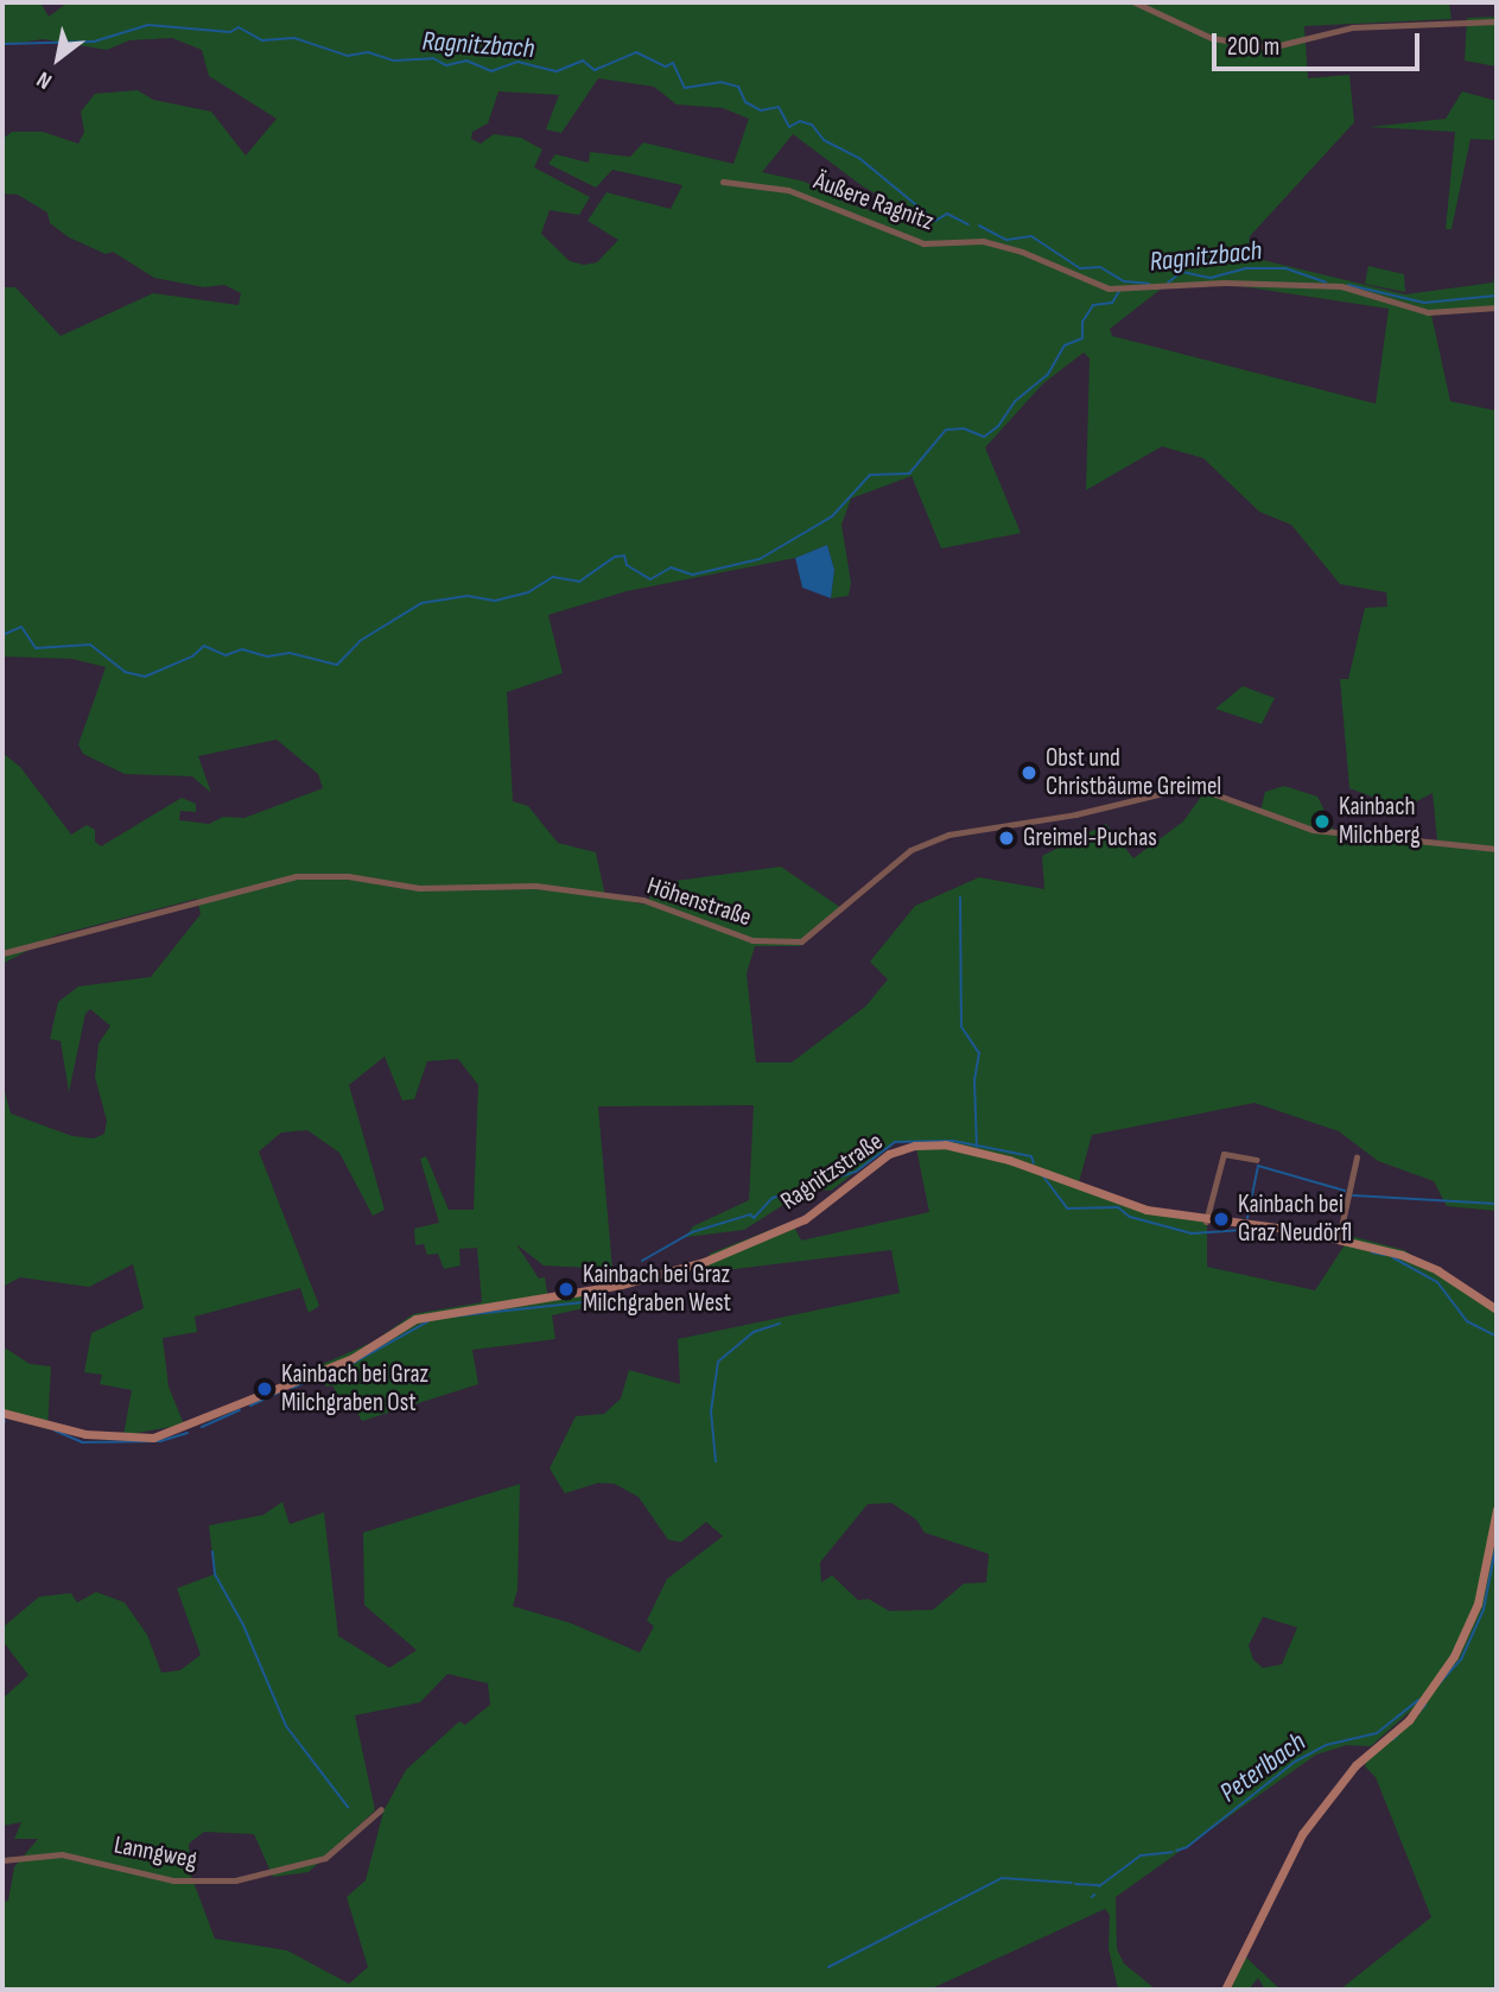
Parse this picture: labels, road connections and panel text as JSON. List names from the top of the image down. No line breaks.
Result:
{"streets":{"main road":["Ragnitzstraße"],"street":["Äußere Ragnitz","Höhenstraße","Lanngweg"]},"water":["Ragnitzbach","Peterlbach"],"places":["Obst und Christbäume Greimel","Kainbach Milchberg","Greimel-Puchas","Kainbach bei Graz Neudörfl","Kainbach bei Graz Milchgraben West","Kainbach bei Graz Milchgraben Ost"],"scale_bar":"200 m","north":"bottom left"}
